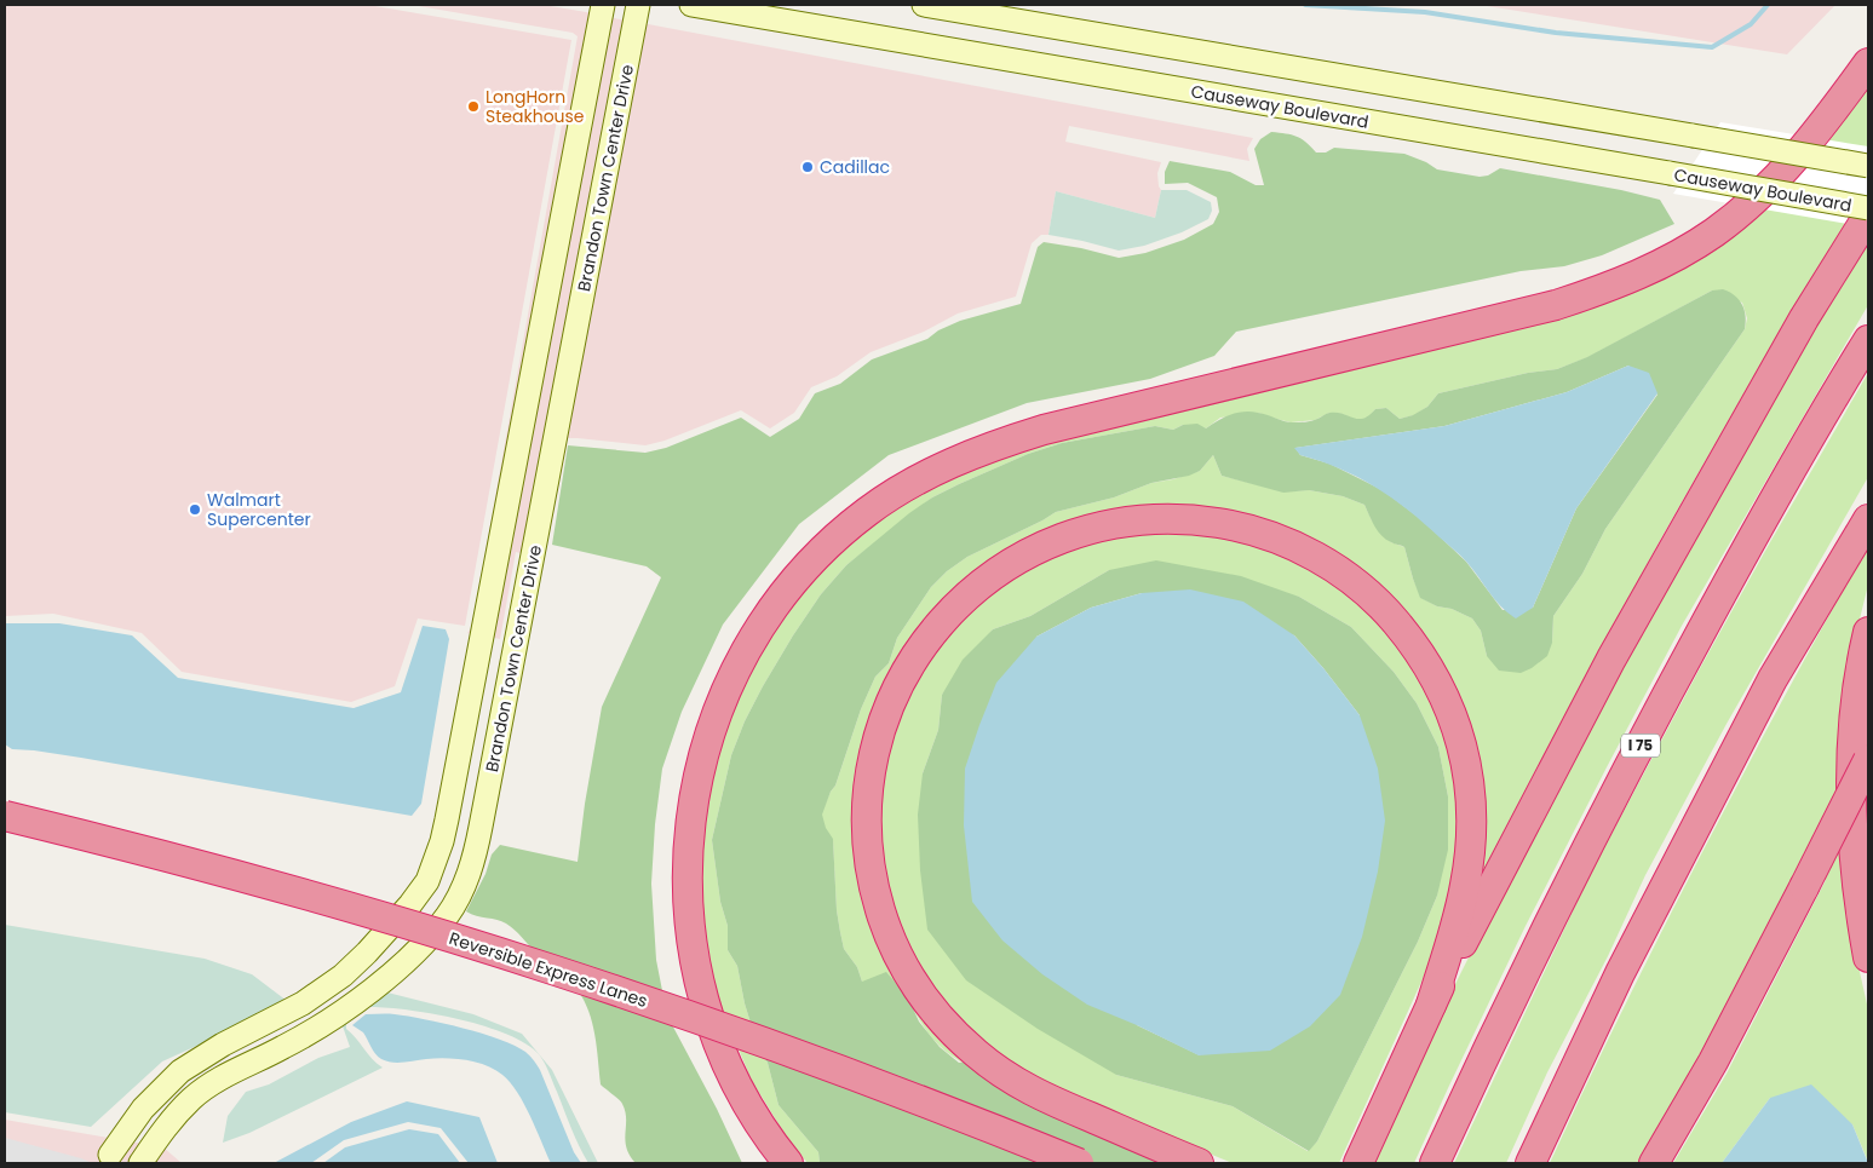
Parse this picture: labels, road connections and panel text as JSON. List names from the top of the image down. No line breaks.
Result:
{"streets":{"highway":["I 75","Reversible Express Lanes"],"street":["Causeway Boulevard","Brandon Town Center Drive"]},"places":["LongHorn Steakhouse","Cadillac","Walmart Supercenter"]}
